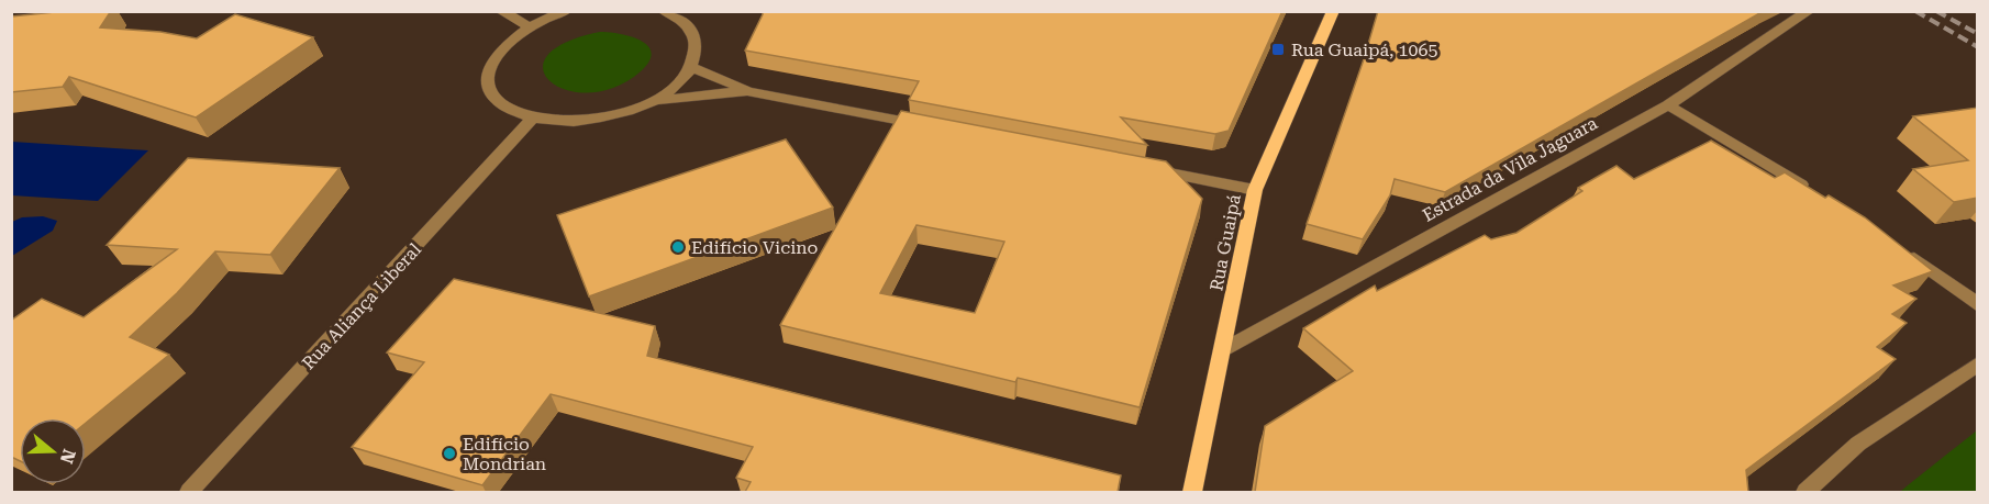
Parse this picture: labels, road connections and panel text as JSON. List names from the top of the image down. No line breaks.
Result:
{"streets":{"main road":["Rua Guaipá"],"street":["Estrada da Vila Jaguara","Rua Aliança Liberal"]},"crossings":[["Estrada da Vila Jaguara","Rua Guaipá"]],"places":{"transit":["Rua Guaipá, 1065"],"other":["Edifício Vicino","Edifício Mondrian"]},"north":"right"}
